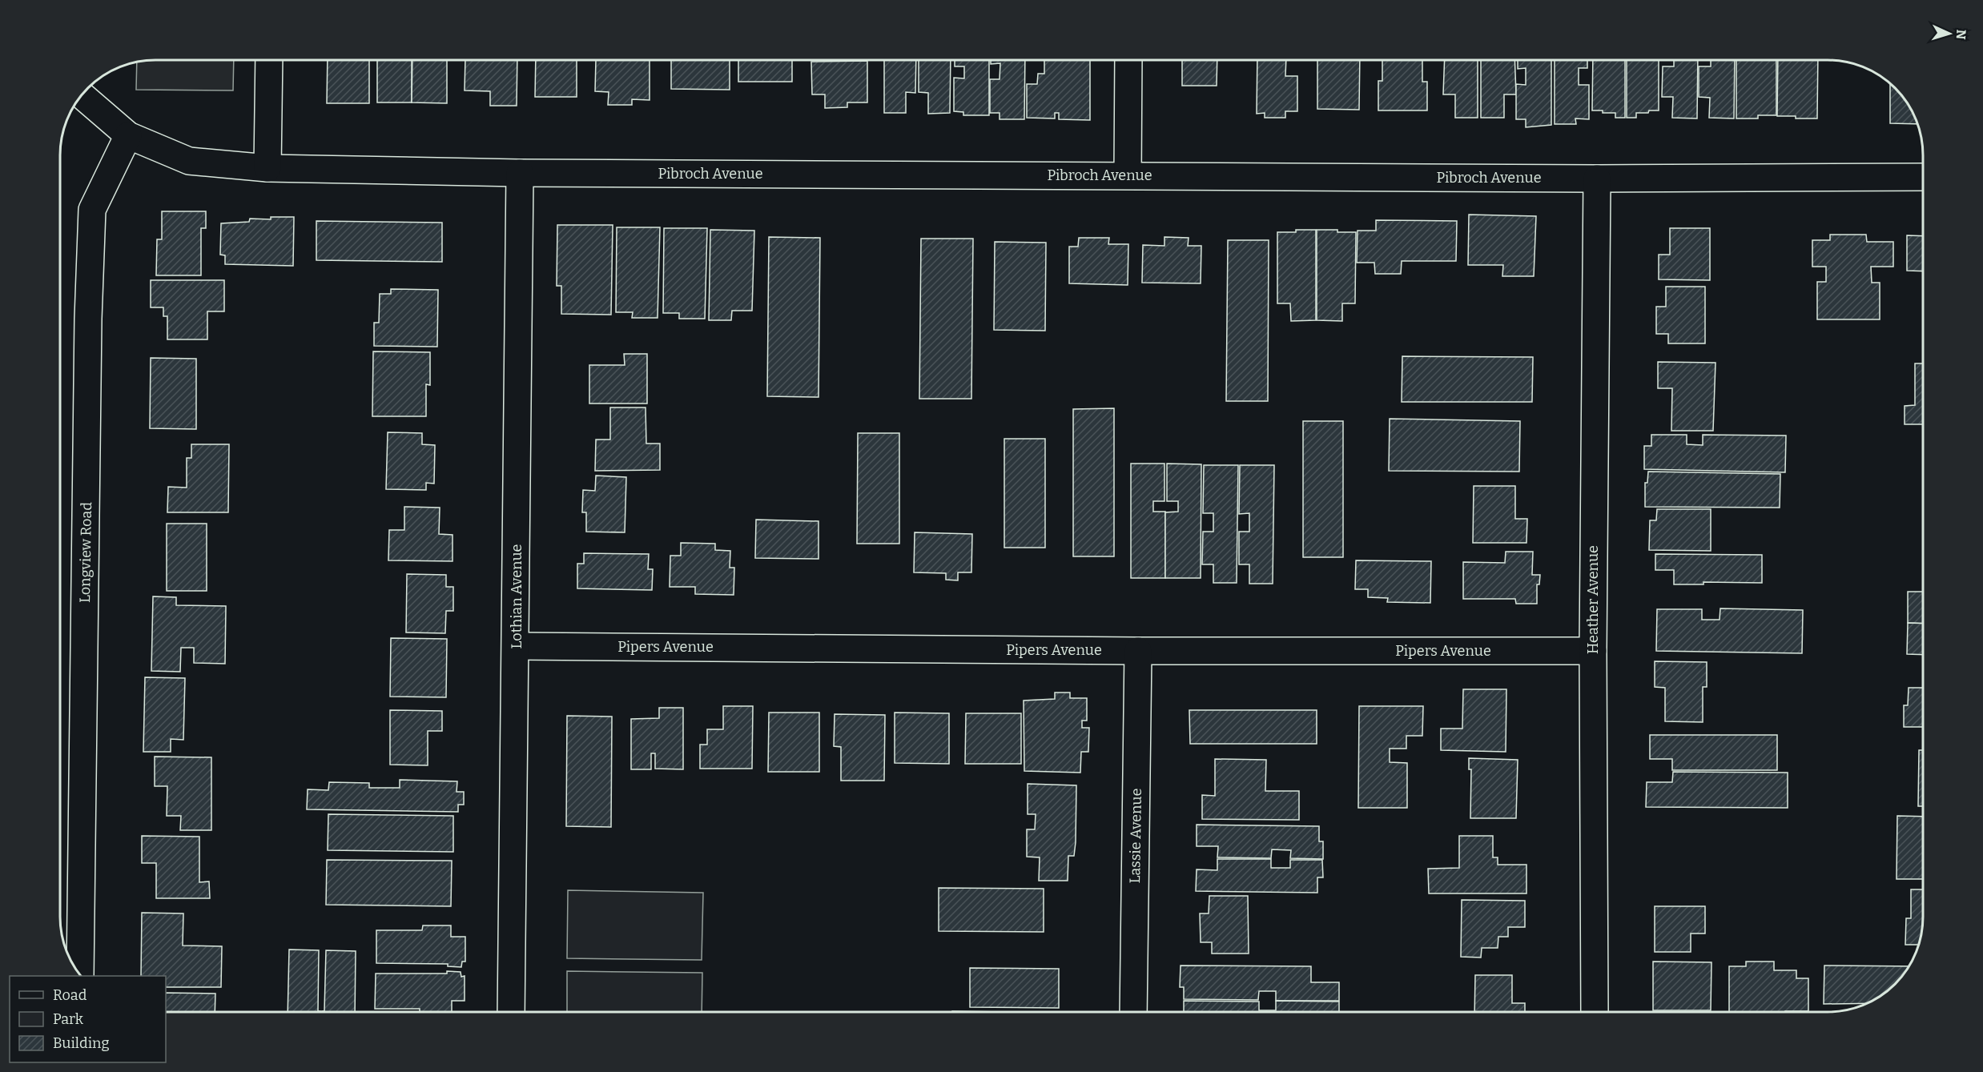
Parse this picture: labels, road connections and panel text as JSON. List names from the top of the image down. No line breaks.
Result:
{"streets":{"street":["Pibroch Avenue","Longview Road","Lothian Avenue","Heather Avenue","Pipers Avenue","Lassie Avenue"]},"crossings":[["Pibroch Avenue","Longview Road"],["Pibroch Avenue","Lothian Avenue"],["Pibroch Avenue","Heather Avenue"],["Lothian Avenue","Pipers Avenue"],["Heather Avenue","Pipers Avenue"],["Pipers Avenue","Lassie Avenue"]],"legend":["Road","Park","Building"],"north":"right"}
